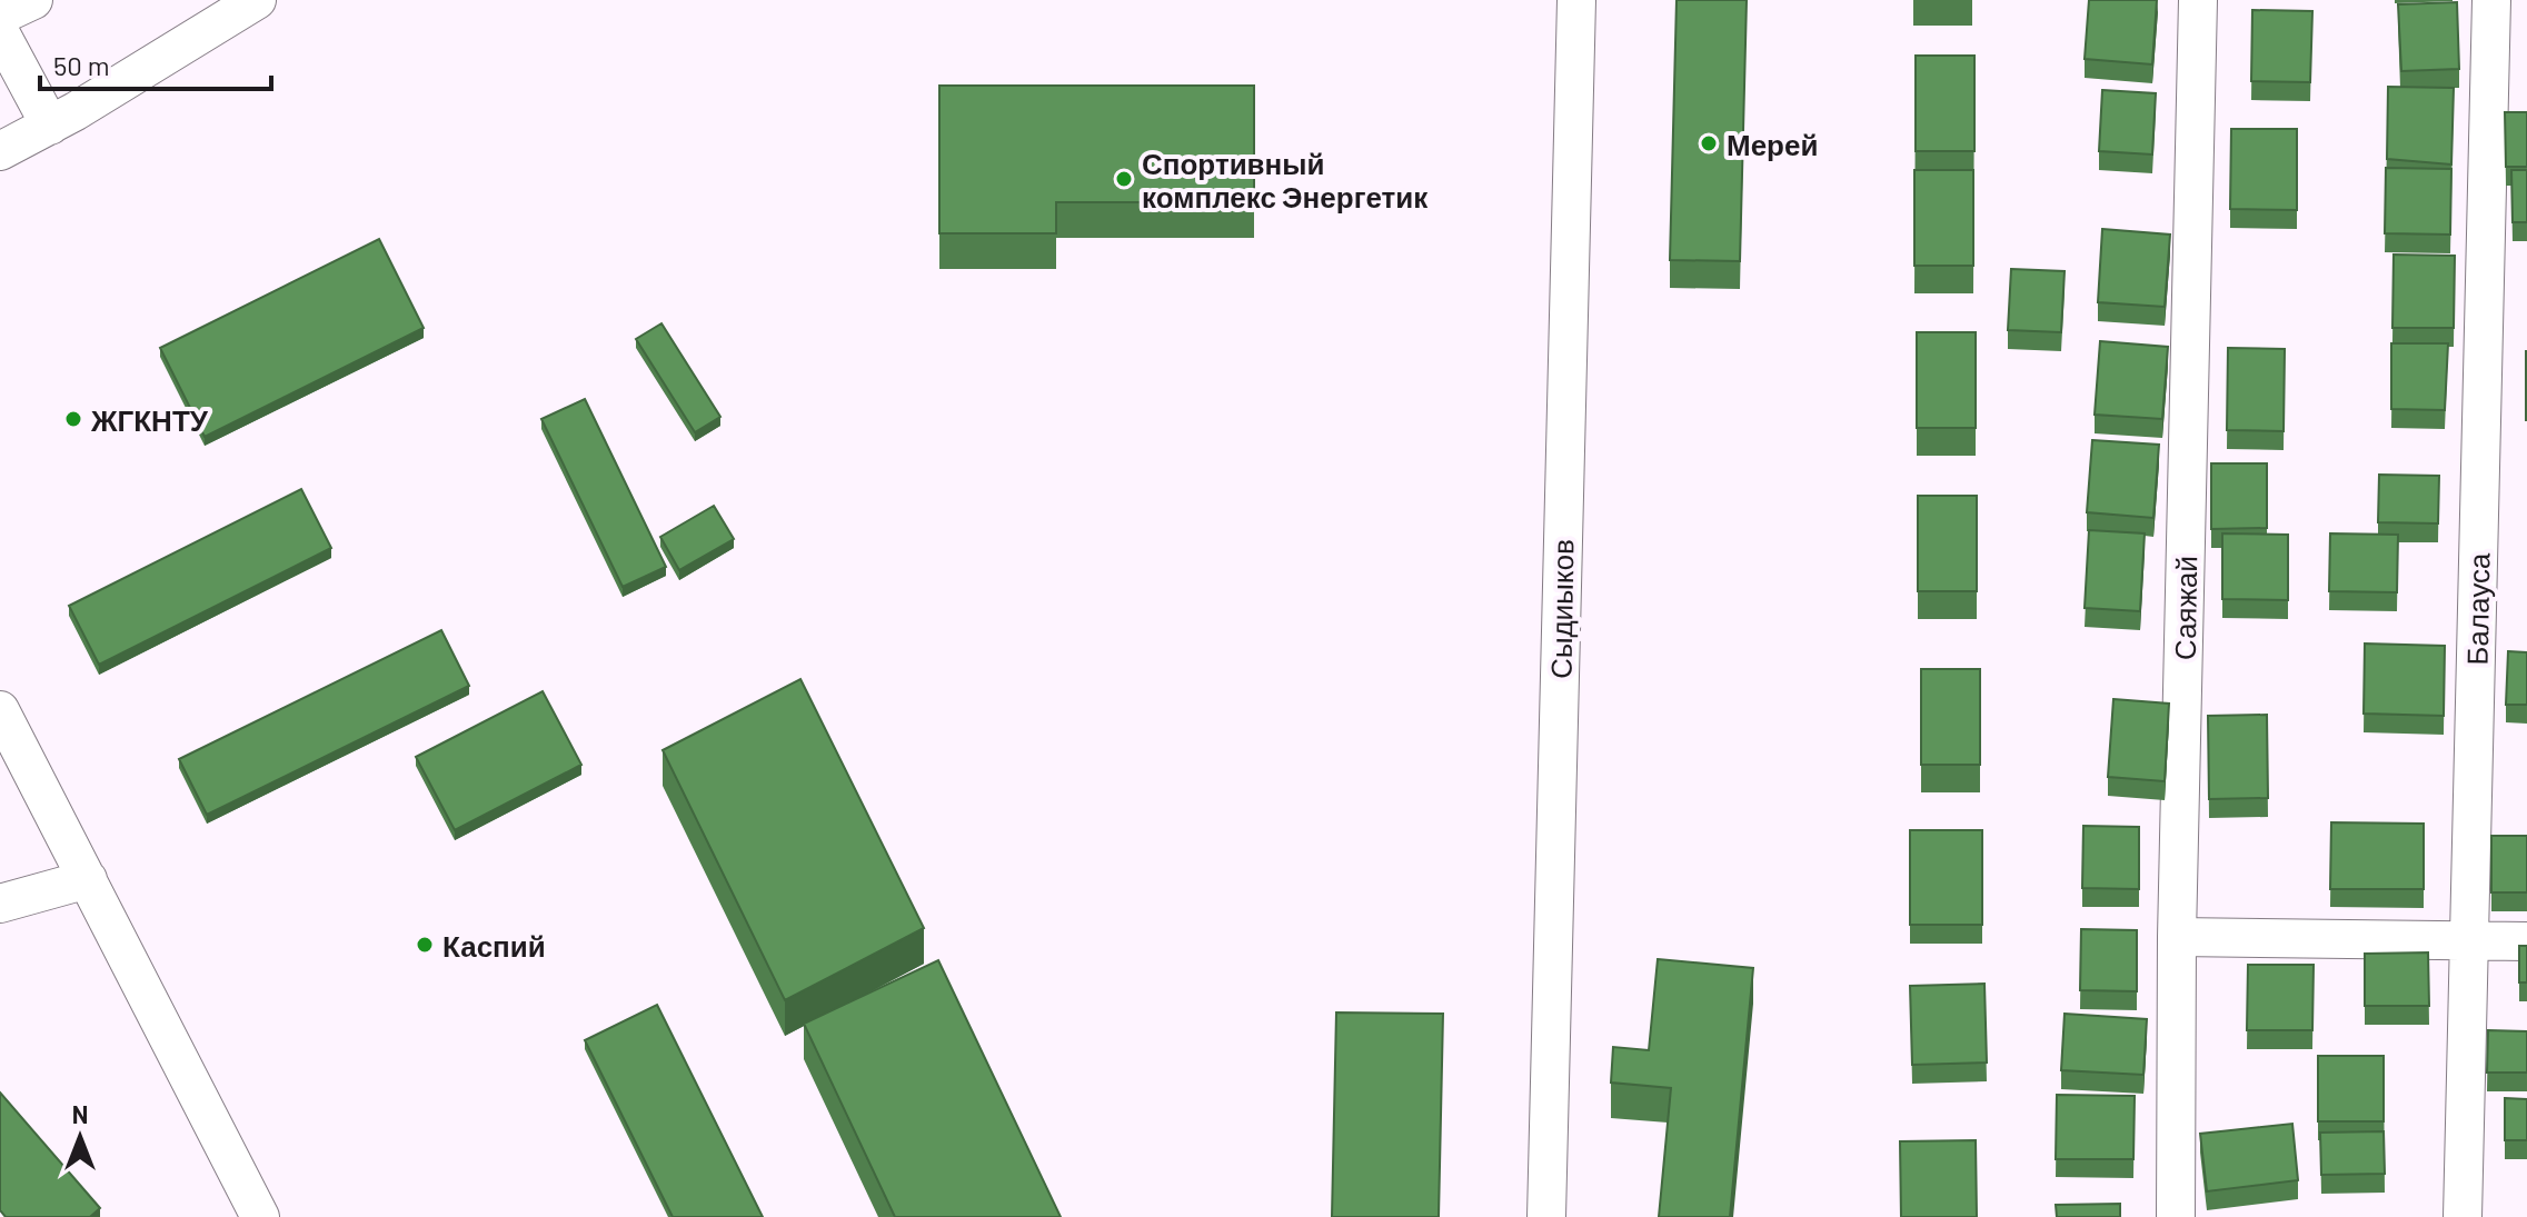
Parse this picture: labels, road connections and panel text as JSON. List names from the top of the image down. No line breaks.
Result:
{"streets":{"street":["Саяжай","Сыдиыков","Балауса"]},"places":["Мерей","Спортивный комплекс Энергетик","ЖГКНТУ","Каспий"],"scale_bar":"50 m","north":"top"}
